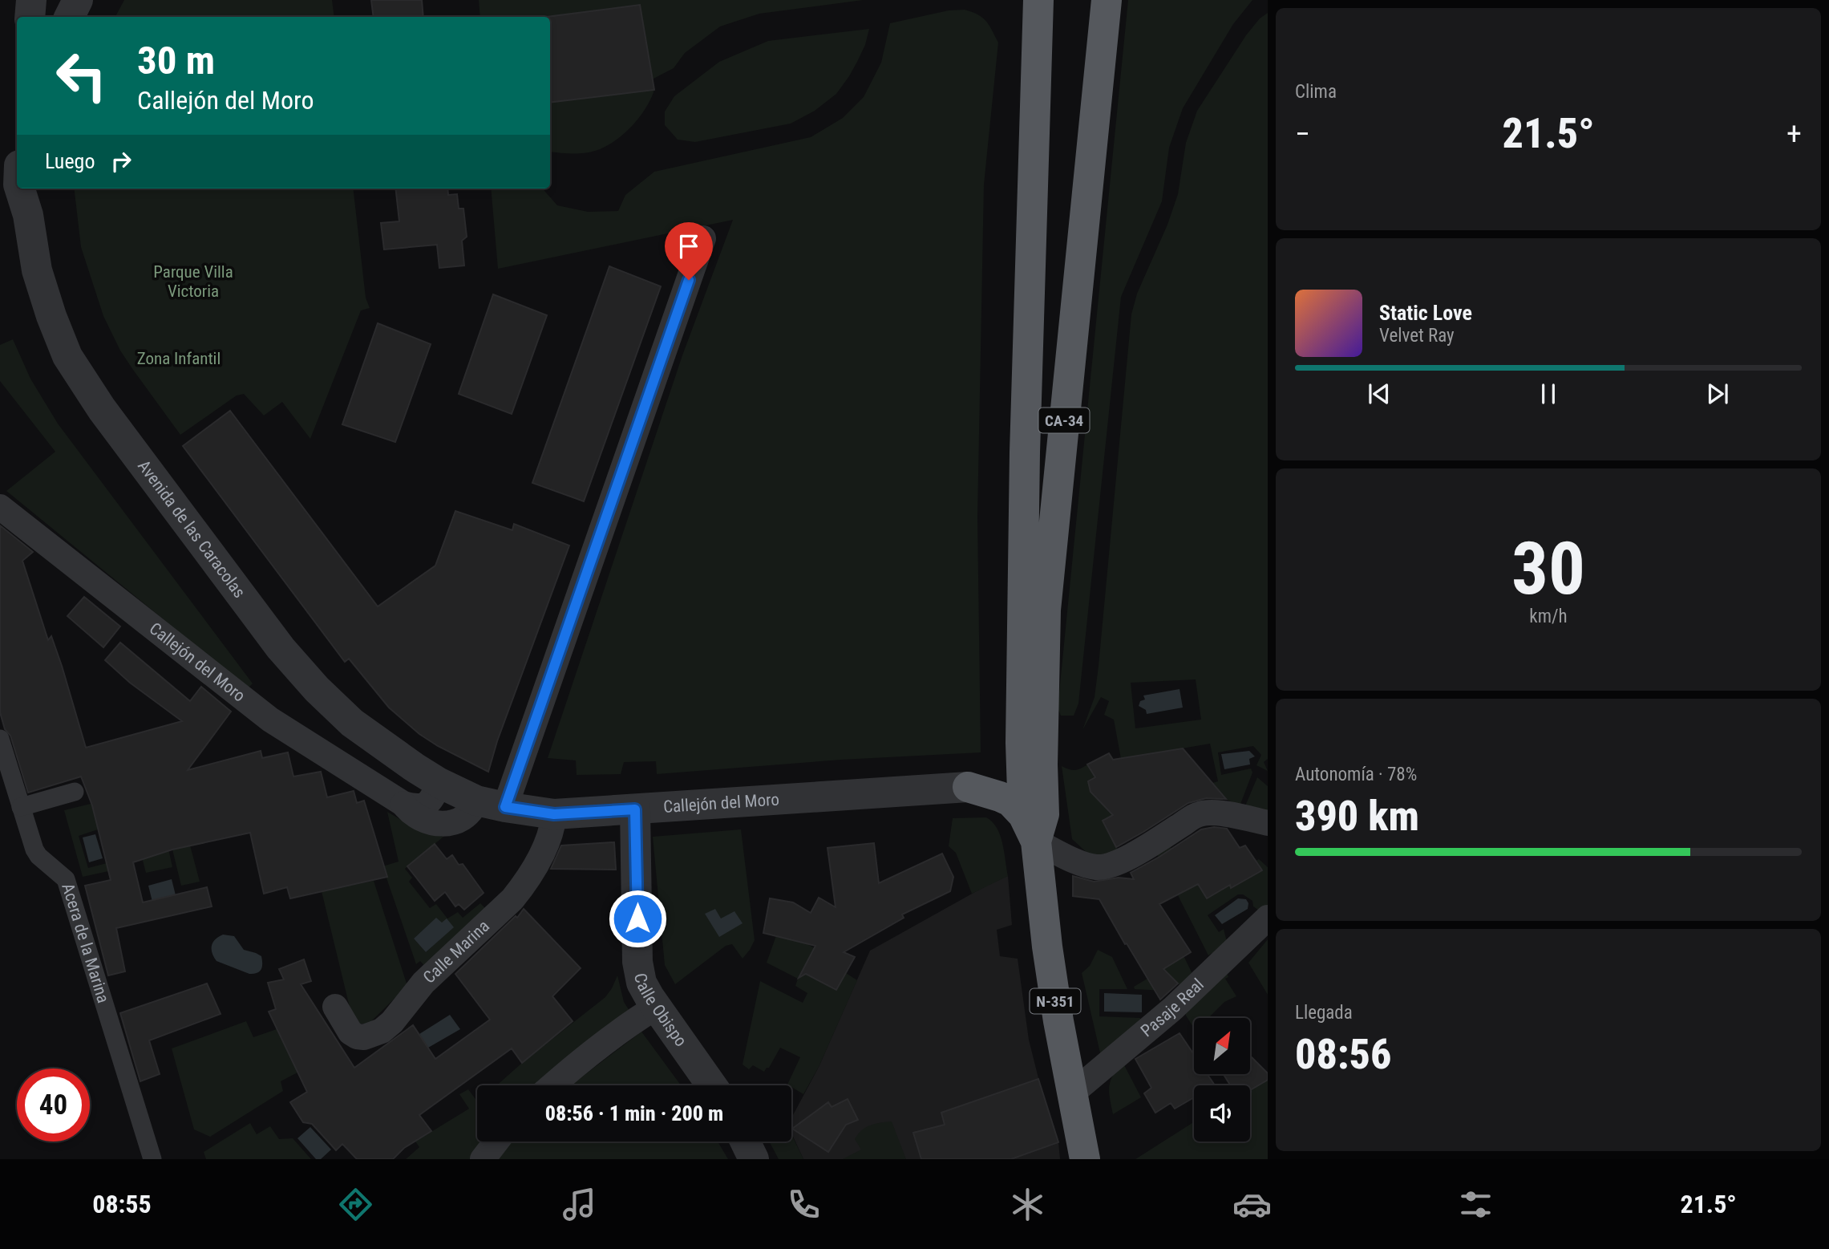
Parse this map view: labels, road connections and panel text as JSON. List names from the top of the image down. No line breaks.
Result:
{"streets":{"highway":["CA-34","N-351"],"street":["Avenida de las Caracolas","Callejón del Moro","Acera de la Marina","Calle Marina","Calle Obispo","Pasaje Real"]},"crossings":[["CA-34","N-351"],["Avenida de las Caracolas","Callejón del Moro"],["Callejón del Moro","Calle Marina"],["Callejón del Moro","Calle Obispo"],["N-351","Pasaje Real"]],"parks":["Parque Villa Victoria","Zona Infantil"],"north":"top right","page":{"tile":["Clima",["30","km/h"],["Autonomía · 78%","390 km"],["Llegada","08:56"]],"turn":["30 m","Callejón del Moro"],"heat":["−","21.5°","+"],"then":"Luego","song":["Static Love","Velvet Ray"],"limit":"40","trip":"08:56 · 1 min · 200 m","tabs":["08:55","21.5°"]}}
